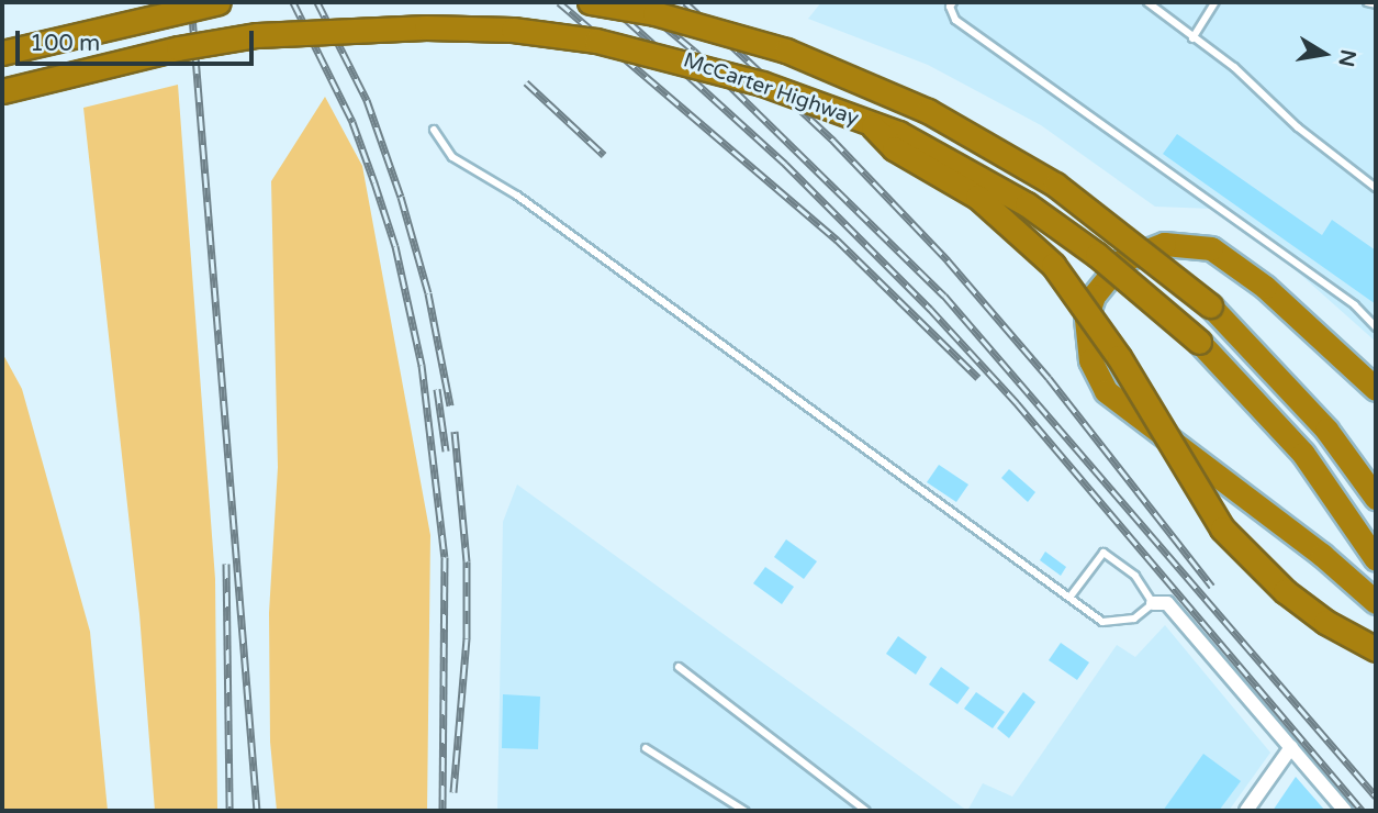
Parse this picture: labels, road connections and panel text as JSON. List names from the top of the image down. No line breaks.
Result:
{"streets":{"highway":["McCarter Highway"]},"scale_bar":"100 m","north":"right"}
